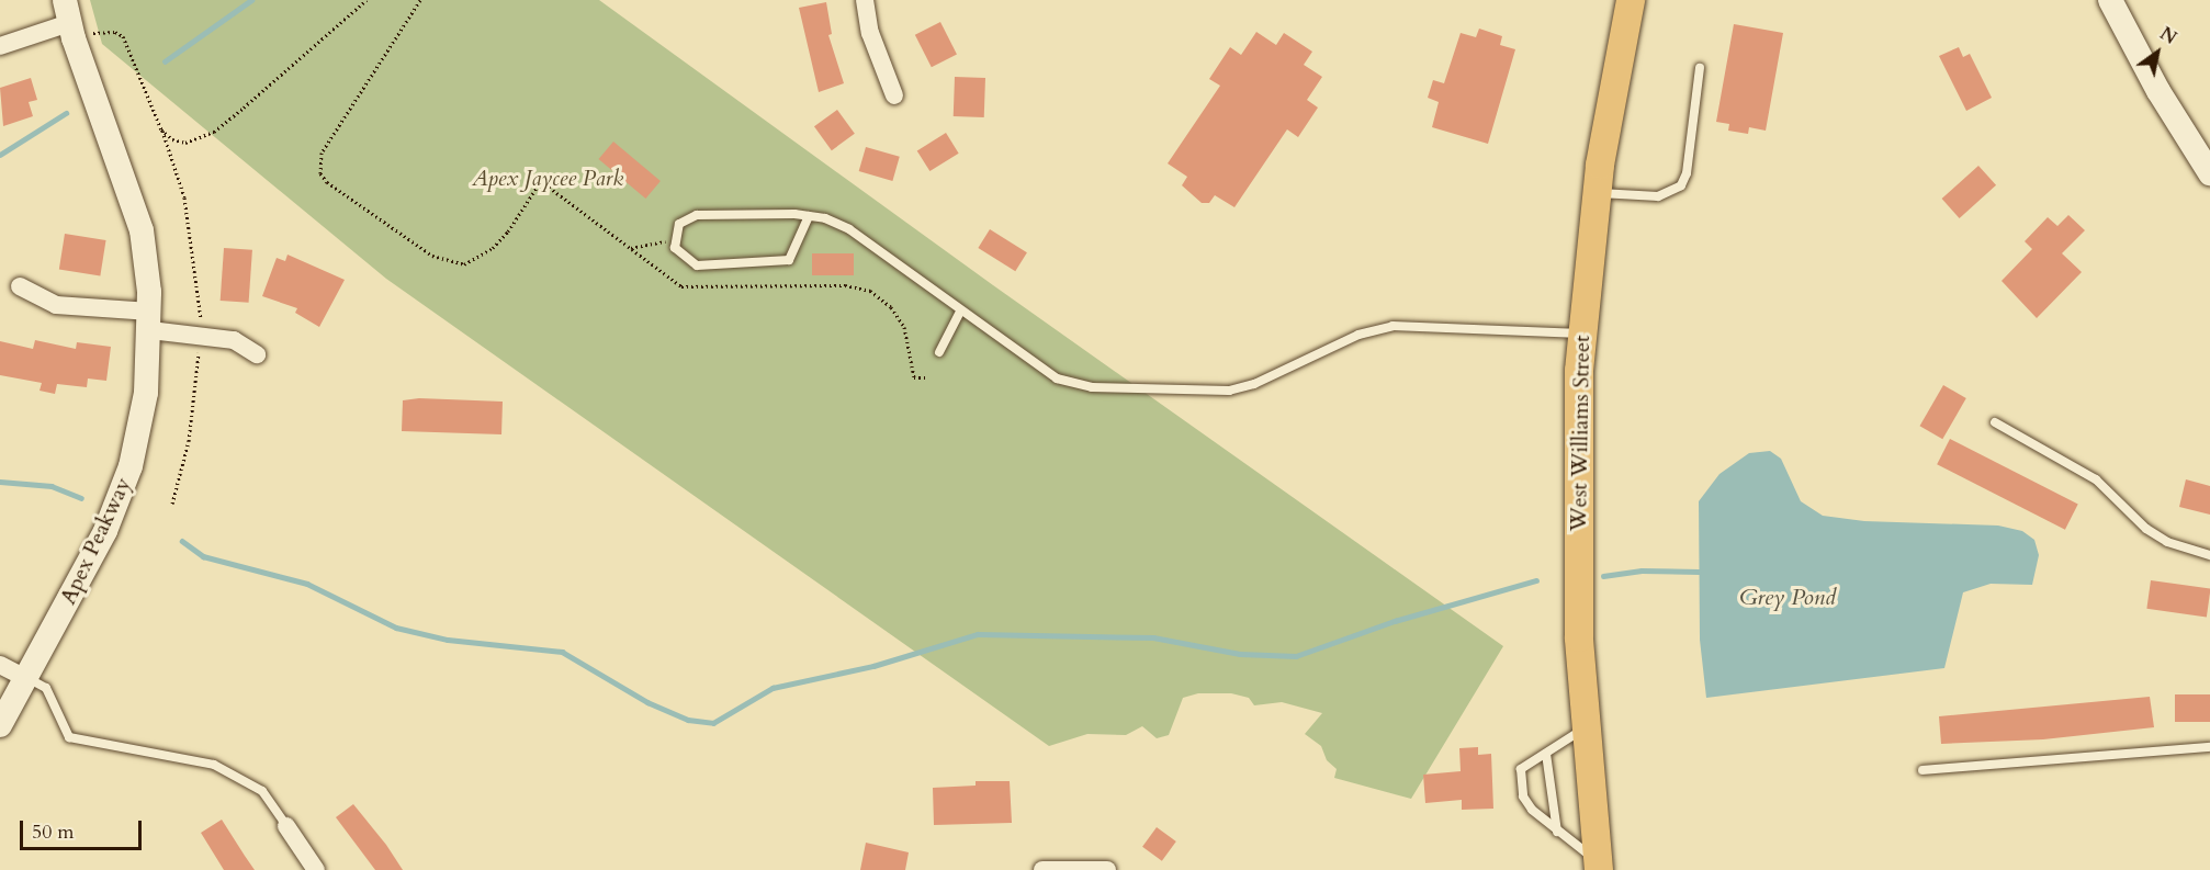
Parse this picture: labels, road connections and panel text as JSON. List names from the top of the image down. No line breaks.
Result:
{"streets":{"main road":["West Williams Street","Apex Peakway"]},"water":["Grey Pond"],"parks":["Apex Jaycee Park"],"scale_bar":"50 m","north":"top right"}
